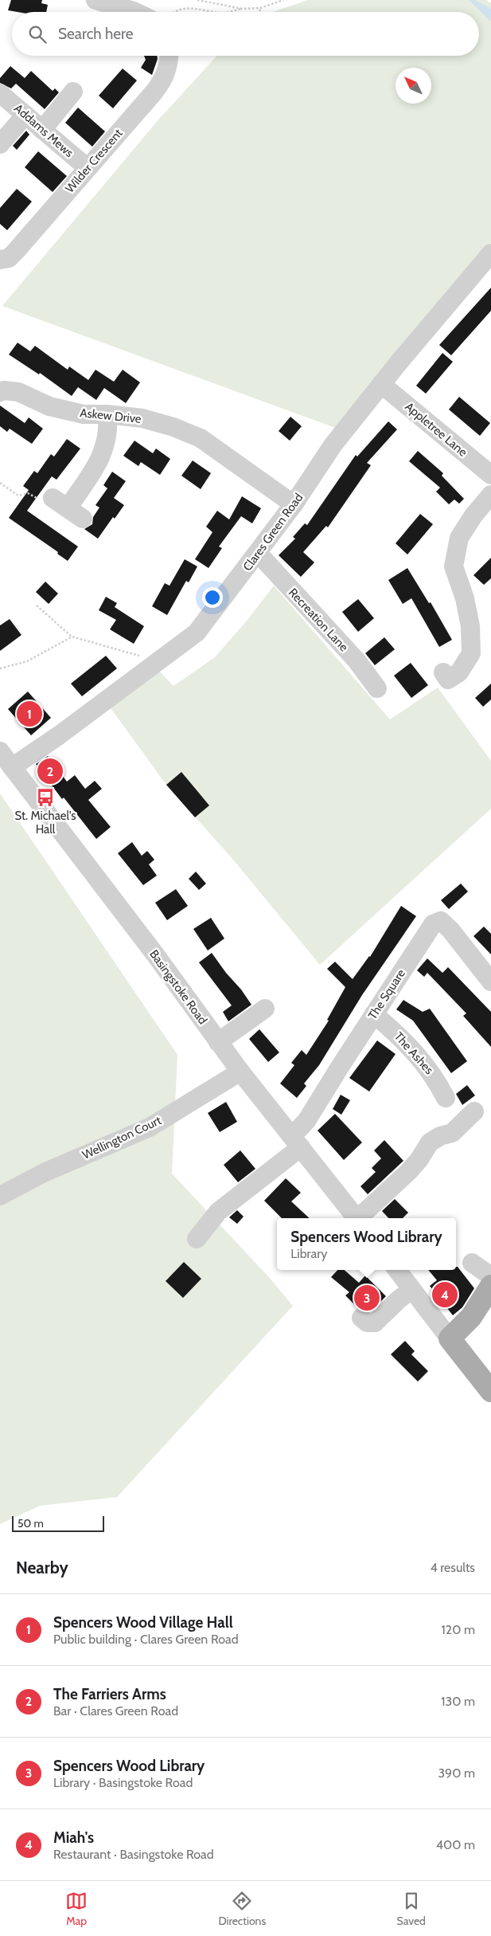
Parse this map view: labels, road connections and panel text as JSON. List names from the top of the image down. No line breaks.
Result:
{"streets":{"street":["Addams Mews","Wilder Crescent","Askew Drive","Appletree Lane","Clares Green Road","Recreation Lane","Basingstoke Road","The Square","The Ashes","Wellington Court"]},"crossings":[["Addams Mews","Wilder Crescent"],["Askew Drive","Clares Green Road"],["Appletree Lane","Clares Green Road"],["Clares Green Road","Recreation Lane"],["Clares Green Road","Basingstoke Road"],["Basingstoke Road","The Square"],["Basingstoke Road","Wellington Court"],["The Square","The Ashes"]],"places":{"bus stop":["St. Michael's Hall"]},"scale_bar":"50 m","north":"top left","page":{"search":"Search here","pins":["1","2","4","3"],"popup":["Spencers Wood Library","Library"],"scale":"50 m","heading":["Nearby","4 results"],"list":[{"mark":"1","name":"Spencers Wood Village Hall","note":"Public building · Clares Green Road","value":"120 m"},{"mark":"2","name":"The Farriers Arms","note":"Bar · Clares Green Road","value":"130 m"},{"mark":"3","name":"Spencers Wood Library","note":"Library · Basingstoke Road","value":"390 m"},{"mark":"4","name":"Miah's","note":"Restaurant · Basingstoke Road","value":"400 m"}],"nav":["Map","Directions","Saved"]}}
